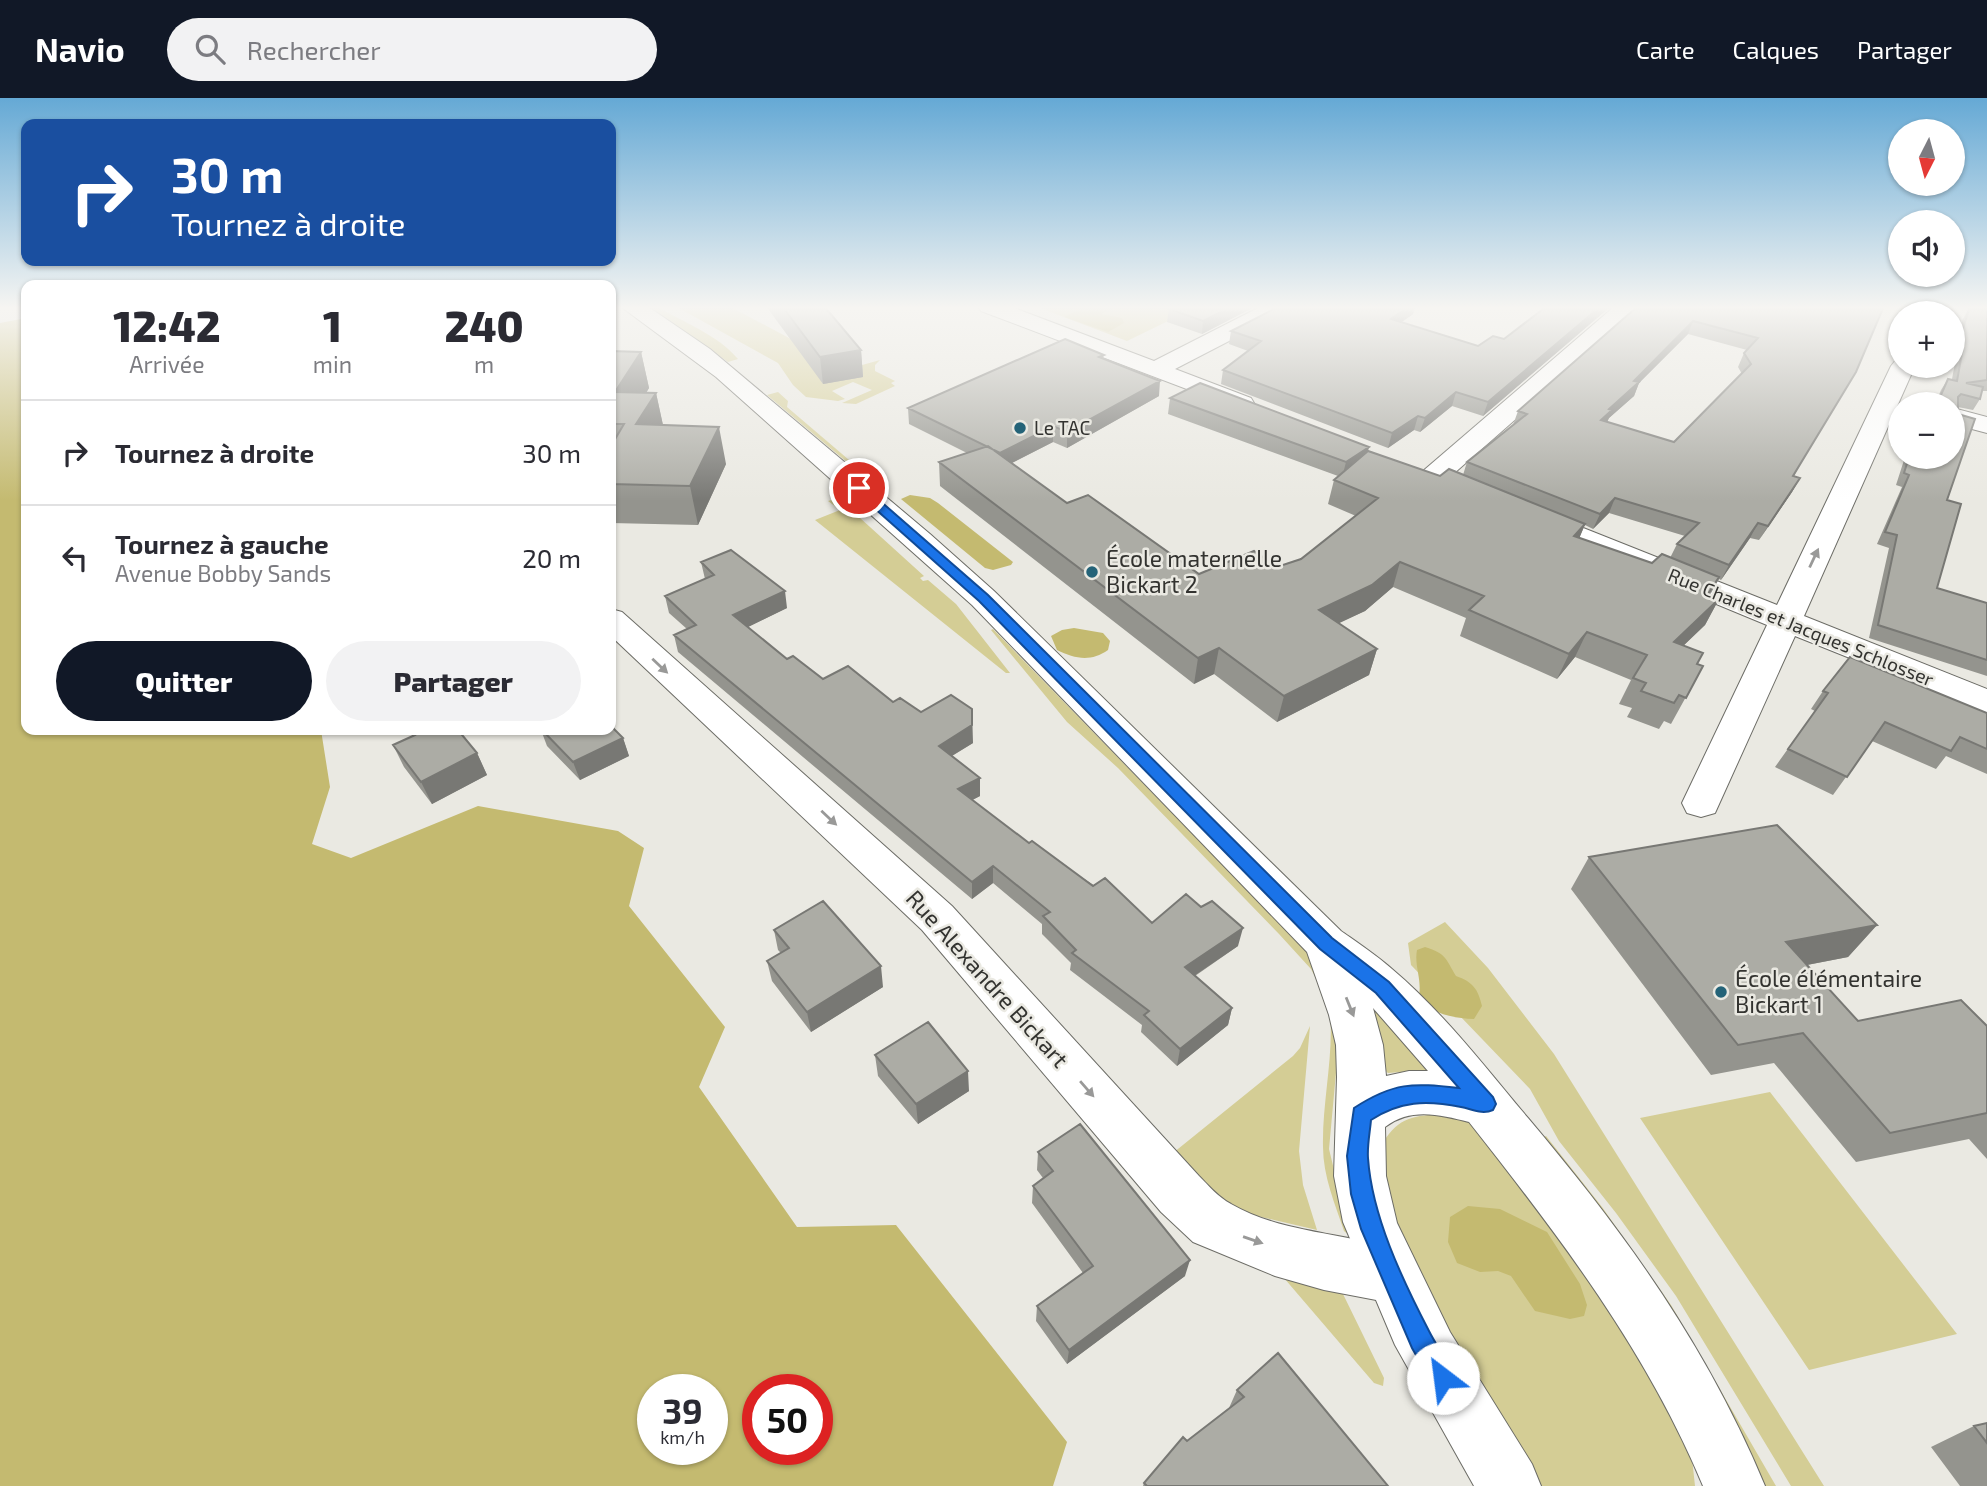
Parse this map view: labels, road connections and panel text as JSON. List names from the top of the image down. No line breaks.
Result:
{"streets":{"street":["Rue Charles et Jacques Schlosser","Rue Alexandre Bickart"]},"places":["Le TAC","École maternelle Bickart 2","École élémentaire Bickart 1"],"north":"bottom","page":{"header":"Navio","search":"Rechercher","nav":["Carte","Calques","Partager"],"map_buttons":["+","−"],"turn":["30 m","Tournez à droite"],"eta":["12:42","Arrivée","1","min","240","m"],"list":[{"name":"Tournez à droite","value":"30 m"},{"name":"Tournez à gauche","note":"Avenue Bobby Sands","value":"20 m"}],"buttons":["Quitter","Partager"],"speed":"39 km/h","limit":"50"}}
